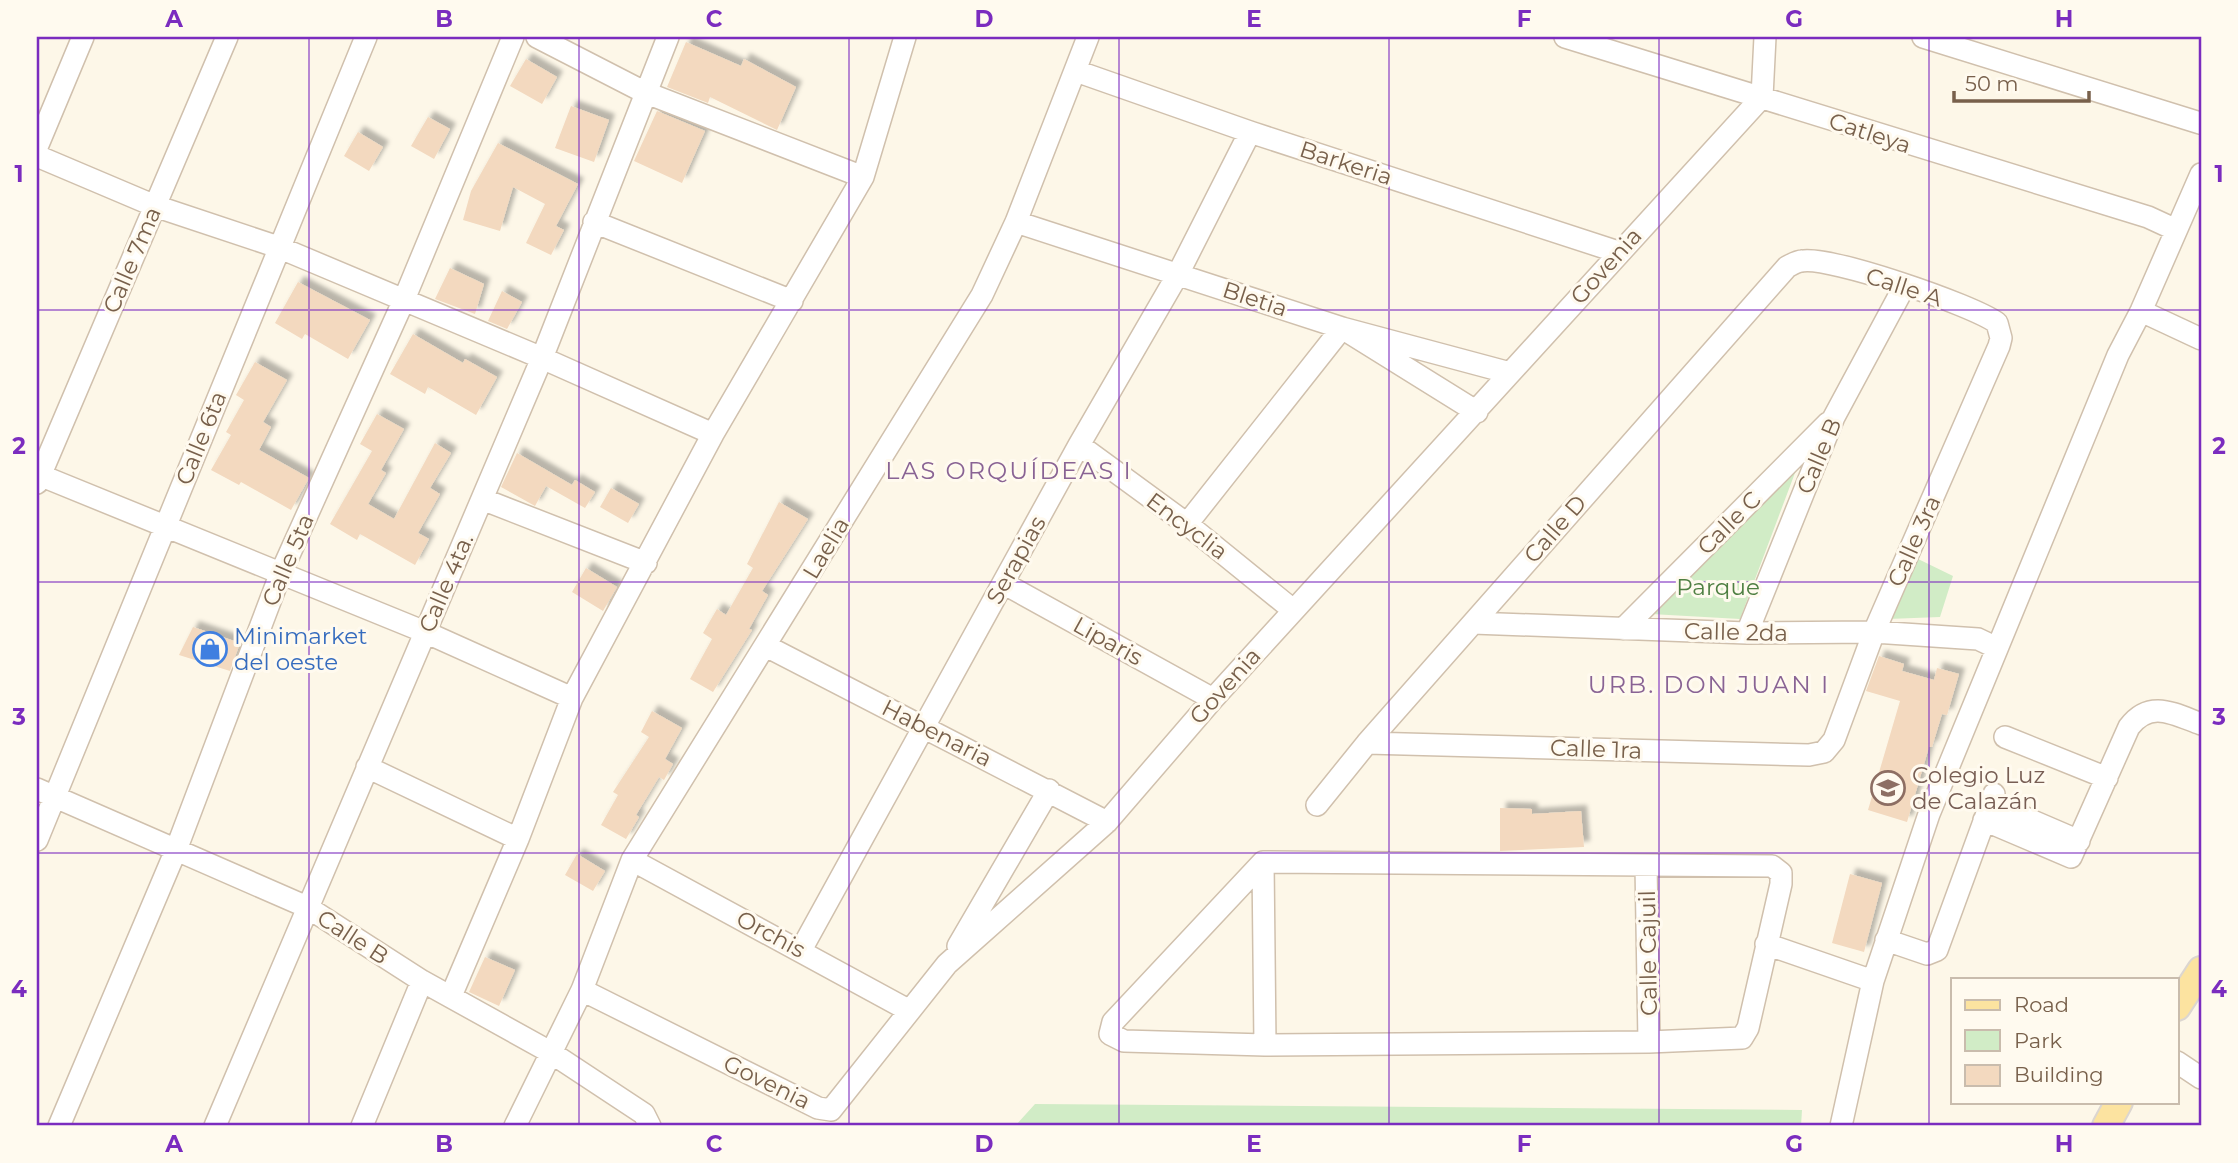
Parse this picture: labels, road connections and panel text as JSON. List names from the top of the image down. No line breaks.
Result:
{"streets":{"street":["Catleya","Barkeria","Calle 7ma","Govenia","Calle A","Bletia","Calle 6ta","Calle B","Calle C","Encyclia","Calle D","Calle 3ra","Laelia","Calle 5ta","Serapias","Calle 4ta.","Calle 2da","Liparis","Habenaria","Calle 1ra","Orchis","Calle Cajuil"]},"crossings":[["Catleya","Govenia"],["Barkeria","Govenia"],["Barkeria","Laelia"],["Barkeria","Serapias"],["Govenia","Bletia"],["Govenia","Encyclia"],["Govenia","Laelia"],["Govenia","Liparis"],["Govenia","Habenaria"],["Govenia","Orchis"],["Calle A","Calle B"],["Calle A","Calle D"],["Calle A","Calle 3ra"],["Bletia","Laelia"],["Bletia","Serapias"],["Calle 6ta","Calle B"],["Calle B","Calle C"],["Calle B","Laelia"],["Calle B","Calle 5ta"],["Calle B","Calle 4ta."],["Calle B","Calle 2da"],["Calle C","Calle 2da"],["Encyclia","Serapias"],["Calle D","Calle 2da"],["Calle D","Calle 1ra"],["Calle 3ra","Calle 2da"],["Calle 3ra","Calle 1ra"],["Laelia","Habenaria"],["Laelia","Orchis"],["Serapias","Liparis"],["Serapias","Habenaria"],["Serapias","Orchis"]],"districts":["LAS ORQUÍDEAS I","URB. DON JUAN I"],"parks":["Parque"],"places":{"shop":["Minimarket del oeste"],"school or university":["Colegio Luz de Calazán"]},"legend":["Road","Park","Building"],"scale_bar":"50 m","grid":{"columns":["A","B","C","D","E","F","G","H"],"rows":["1","2","3","4"]}}
